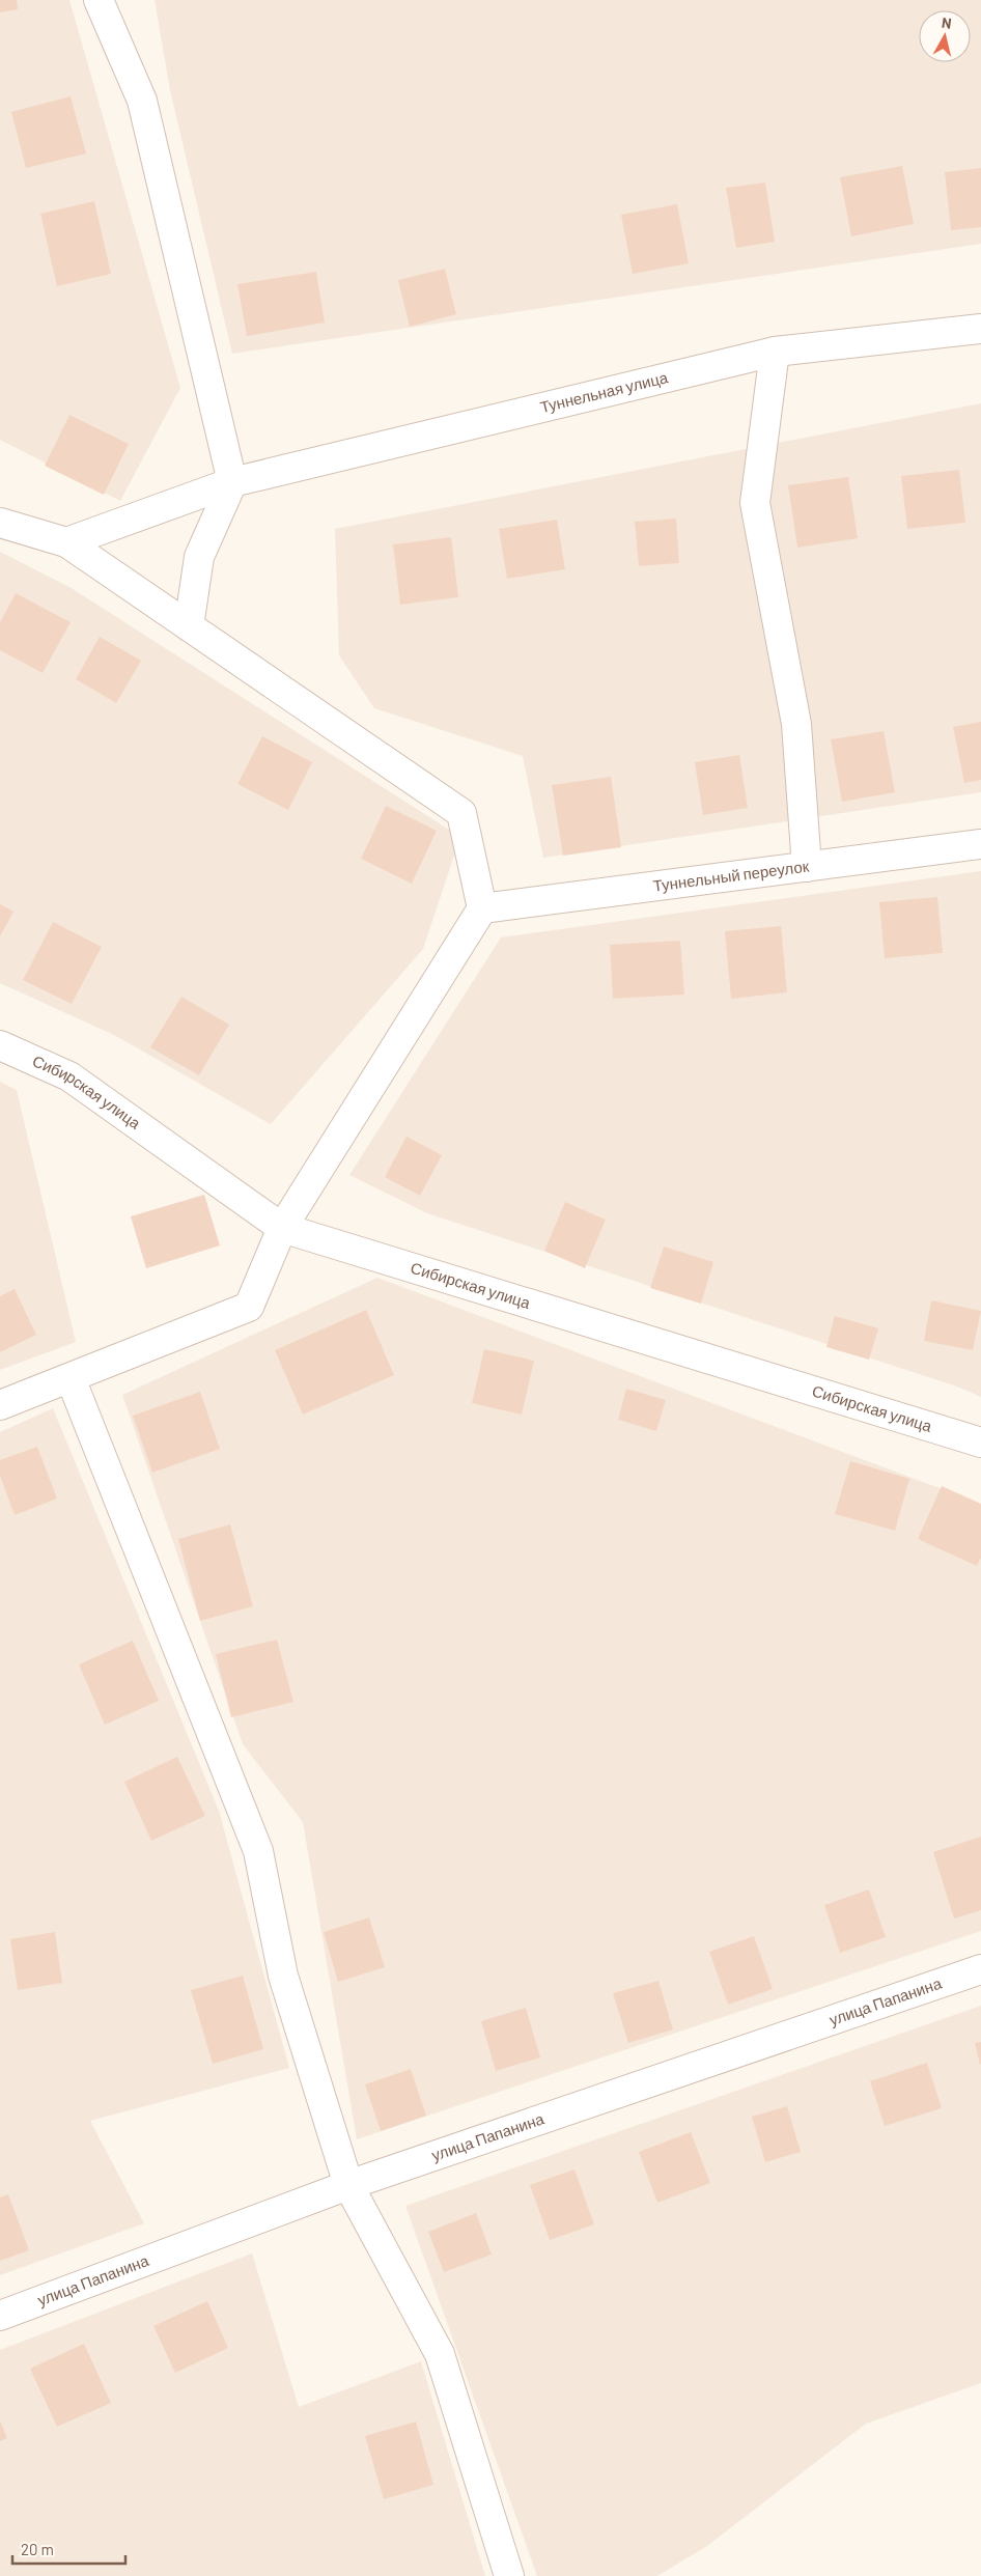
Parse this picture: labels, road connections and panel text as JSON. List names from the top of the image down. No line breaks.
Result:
{"streets":{"street":["Туннельная улица","Туннельный переулок","Сибирская улица","улица Папанина"]},"scale_bar":"20 m","north":"top"}
